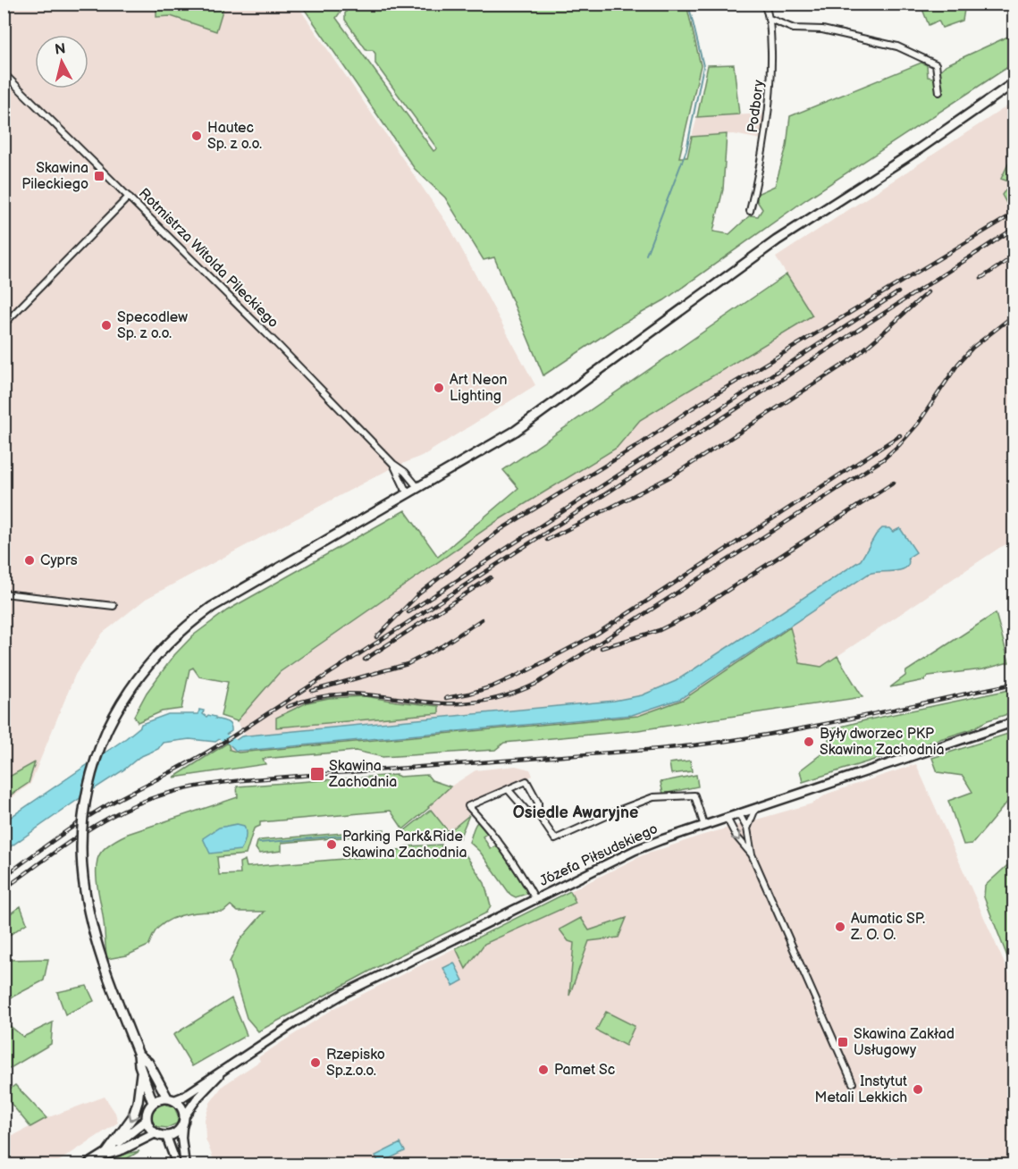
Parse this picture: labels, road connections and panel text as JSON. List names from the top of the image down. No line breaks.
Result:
{"streets":{"main road":["Józefa Piłsudskiego"],"street":["Podbory","Rotmistrza Witolda Pileckiego"]},"districts":["Osiedle Awaryjne"],"places":{"other":["Hautec Sp. z o.o.","Specodlew Sp. z o.o.","Art Neon Lighting","Cyprs","Były dworzec PKP Skawina Zachodnia","Parking Park&Ride Skawina Zachodnia","Aumatic SP. Z. O. O.","Rzepisko Sp.z.o.o.","Pamet Sc","Instytut Metali Lekkich"],"transit":["Skawina Pileckiego","Skawina Zachodnia","Skawina Zakład Usługowy"]},"north":"top"}
